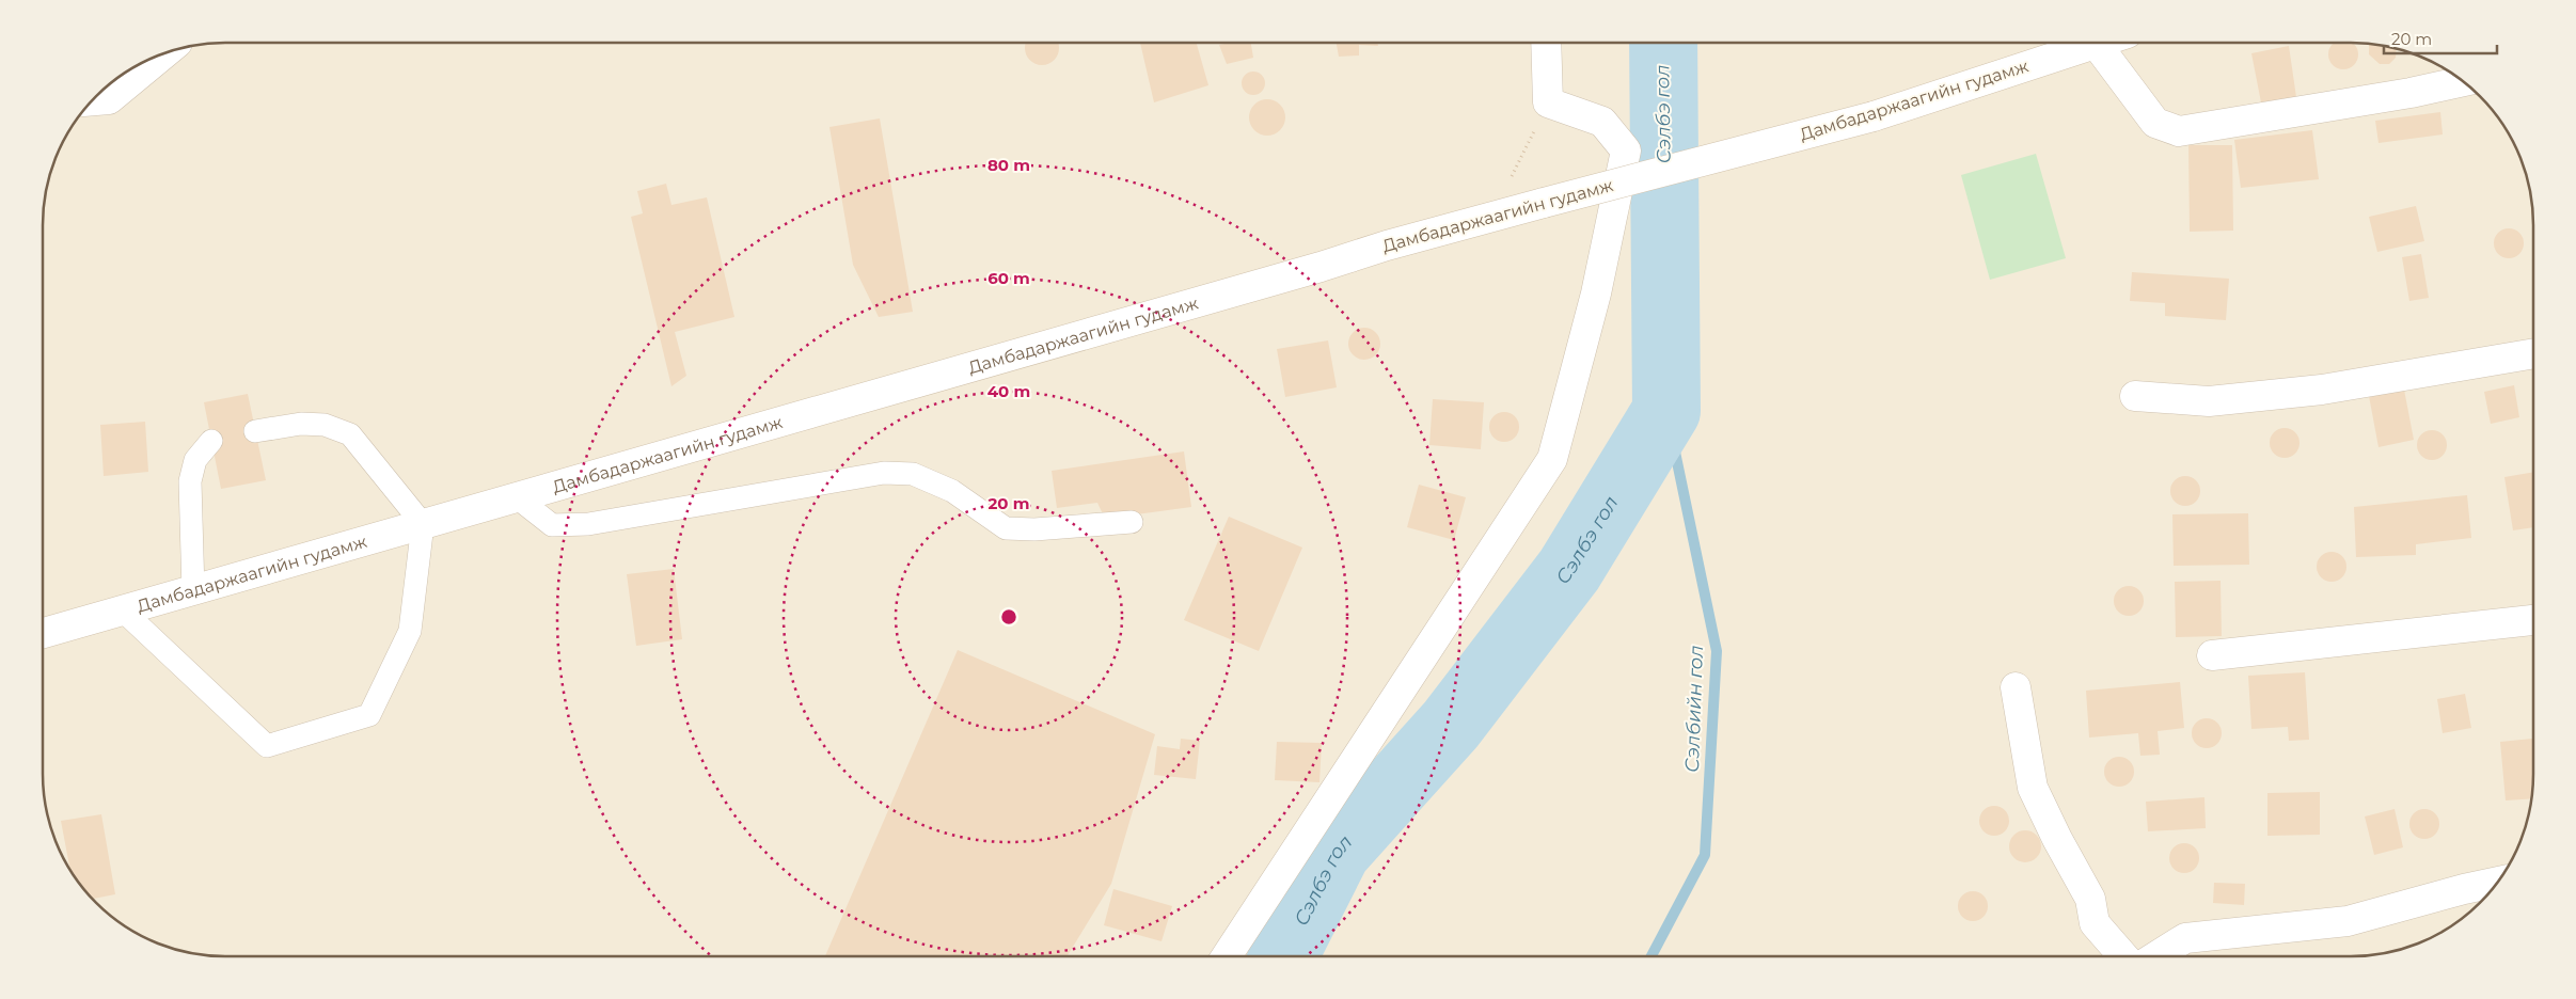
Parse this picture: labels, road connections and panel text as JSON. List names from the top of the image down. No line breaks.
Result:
{"streets":{"street":["Дамбадаржаагийн гудамж"]},"water":["Сэлбэ гол","Сэлбийн гол"],"scale_bar":"20 m","rings":["80 m","60 m","40 m","20 m"]}
